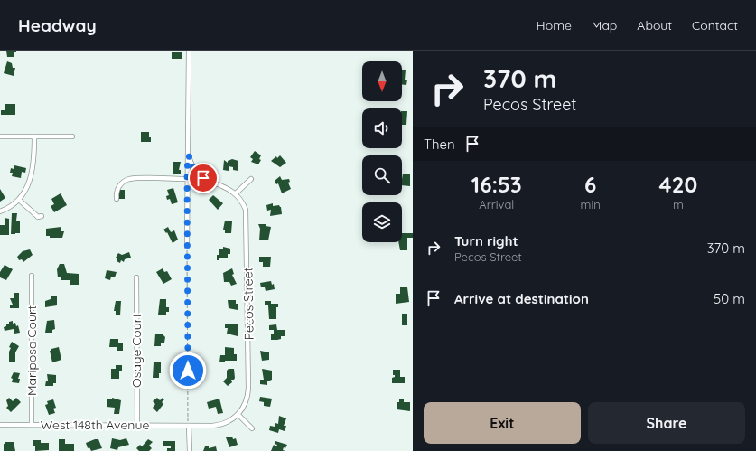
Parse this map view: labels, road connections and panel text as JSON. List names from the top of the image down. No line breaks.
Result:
{"streets":{"street":["Pecos Street","Mariposa Court","Osage Court","West 148th Avenue"]},"crossings":[["Pecos Street","West 148th Avenue"],["Mariposa Court","West 148th Avenue"],["Osage Court","West 148th Avenue"]],"north":"bottom","page":{"header":"Headway","nav":["Home","Map","About","Contact"],"turn":["370 m","Pecos Street"],"then":"Then","eta":["16:53","Arrival","6","min","420","m"],"list":[{"name":"Turn right","note":"Pecos Street","value":"370 m"},{"name":"Arrive at destination","value":"50 m"}],"buttons":["Exit","Share"]}}
